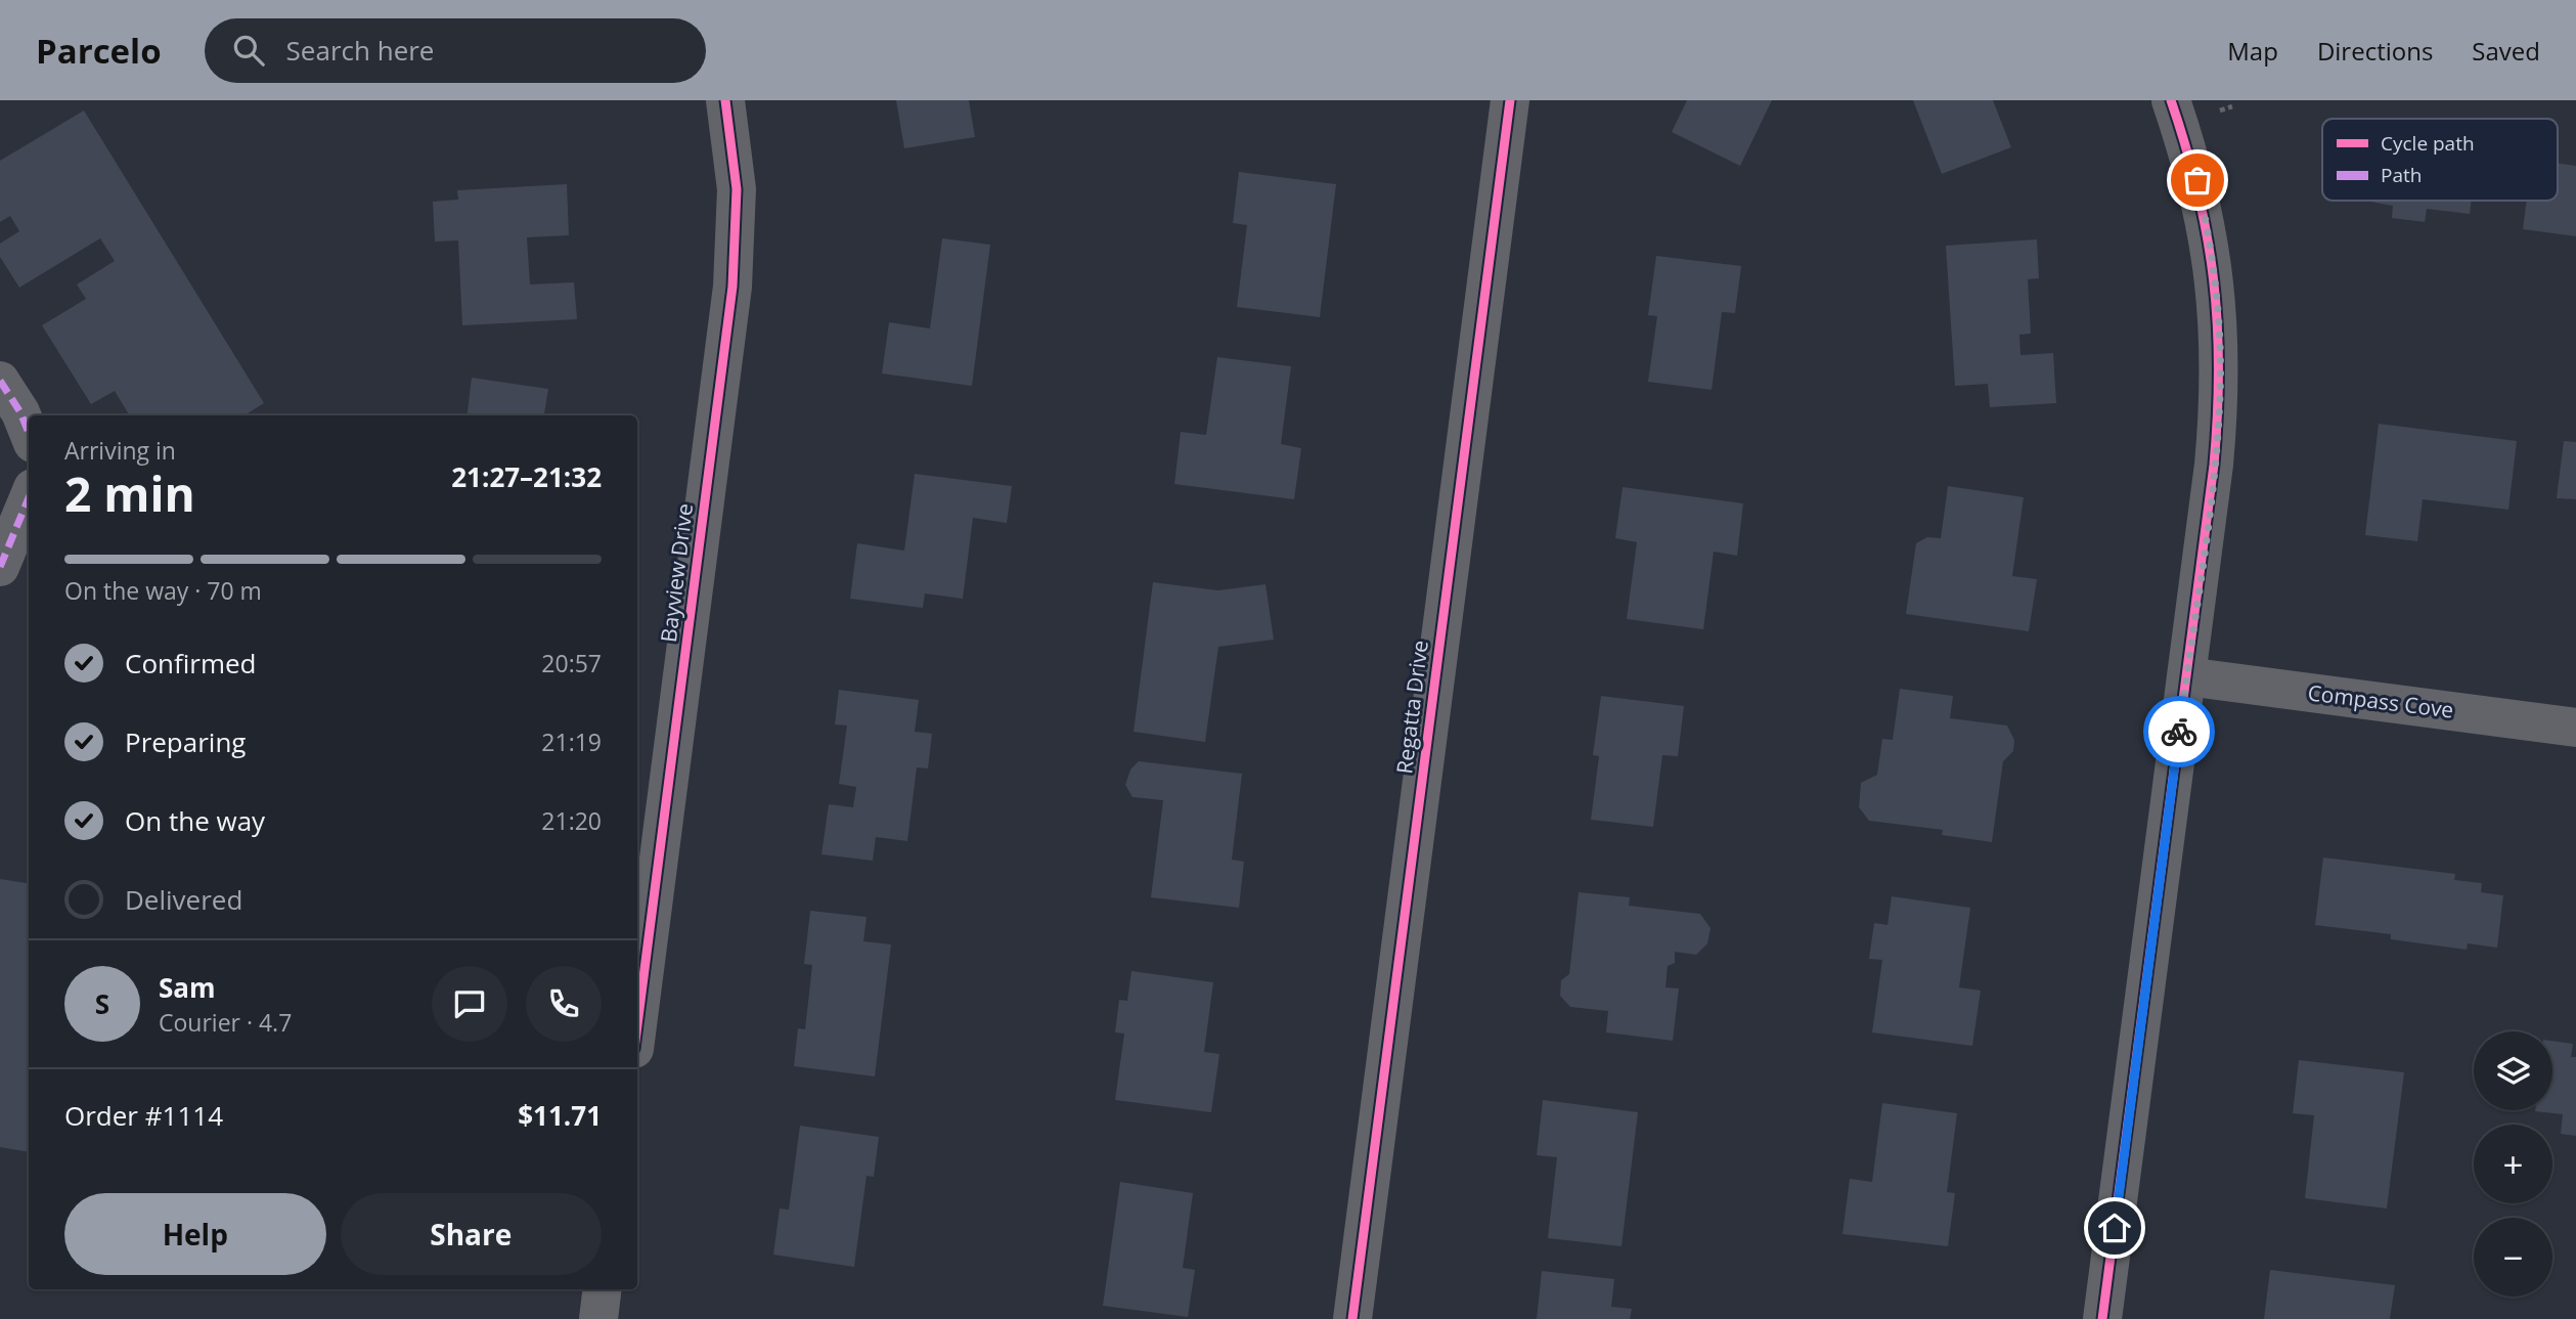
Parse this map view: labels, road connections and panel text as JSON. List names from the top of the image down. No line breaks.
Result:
{"streets":{"street":["Bayview Drive","Compass Cove","Regatta Drive"]},"legend":["Cycle path","Path"],"page":{"header":"Parcelo","search":"Search here","nav":["Map","Directions","Saved"],"heading":["2 min","Arriving in","21:27–21:32"],"panel":["Sam","Courier · 4.7","Order #1114","$11.71"],"bar":"On the way · 70 m","list":[["Confirmed","20:57"],["Preparing","21:19"],["On the way","21:20"],"Delivered"],"round":"S","map_buttons":["+","−"],"buttons":["Help","Share"]}}
